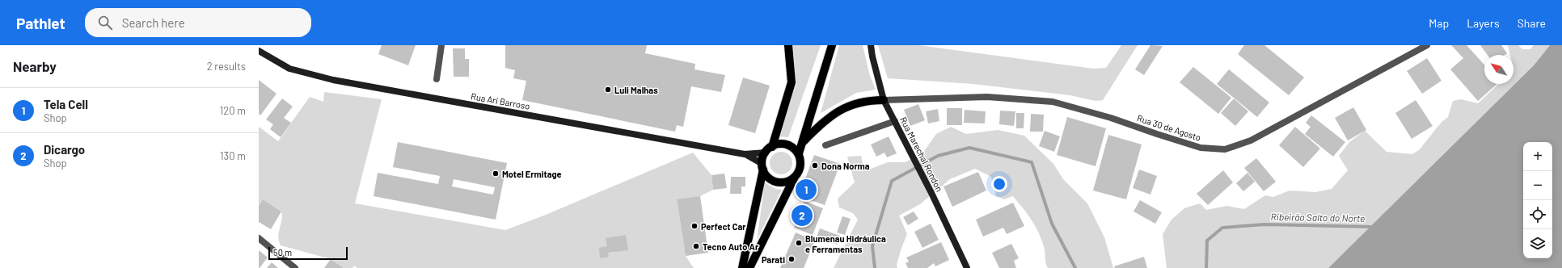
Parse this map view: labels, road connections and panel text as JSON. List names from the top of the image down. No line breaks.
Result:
{"streets":{"street":["Rua Ari Barroso","Rua 30 de Agosto","Rua Marechal Rondon"]},"crossings":[["Rua 30 de Agosto","Rua Marechal Rondon"]],"water":["Ribeirão Salto do Norte"],"places":["Luli Malhas","Dona Norma","Motel Ermitage","Perfect Car","Blumenau Hidráulica e Ferramentas","Tecno Auto Ar","Parati"],"scale_bar":"50 m","north":"top left","page":{"header":"Pathlet","search":"Search here","nav":["Map","Layers","Share"],"heading":["Nearby","2 results"],"list":[{"mark":"1","name":"Tela Cell","note":"Shop","value":"120 m"},{"mark":"2","name":"Dicargo","note":"Shop","value":"130 m"}],"map_buttons":["+","−"],"pins":["1","2"],"scale":"50 m"}}
